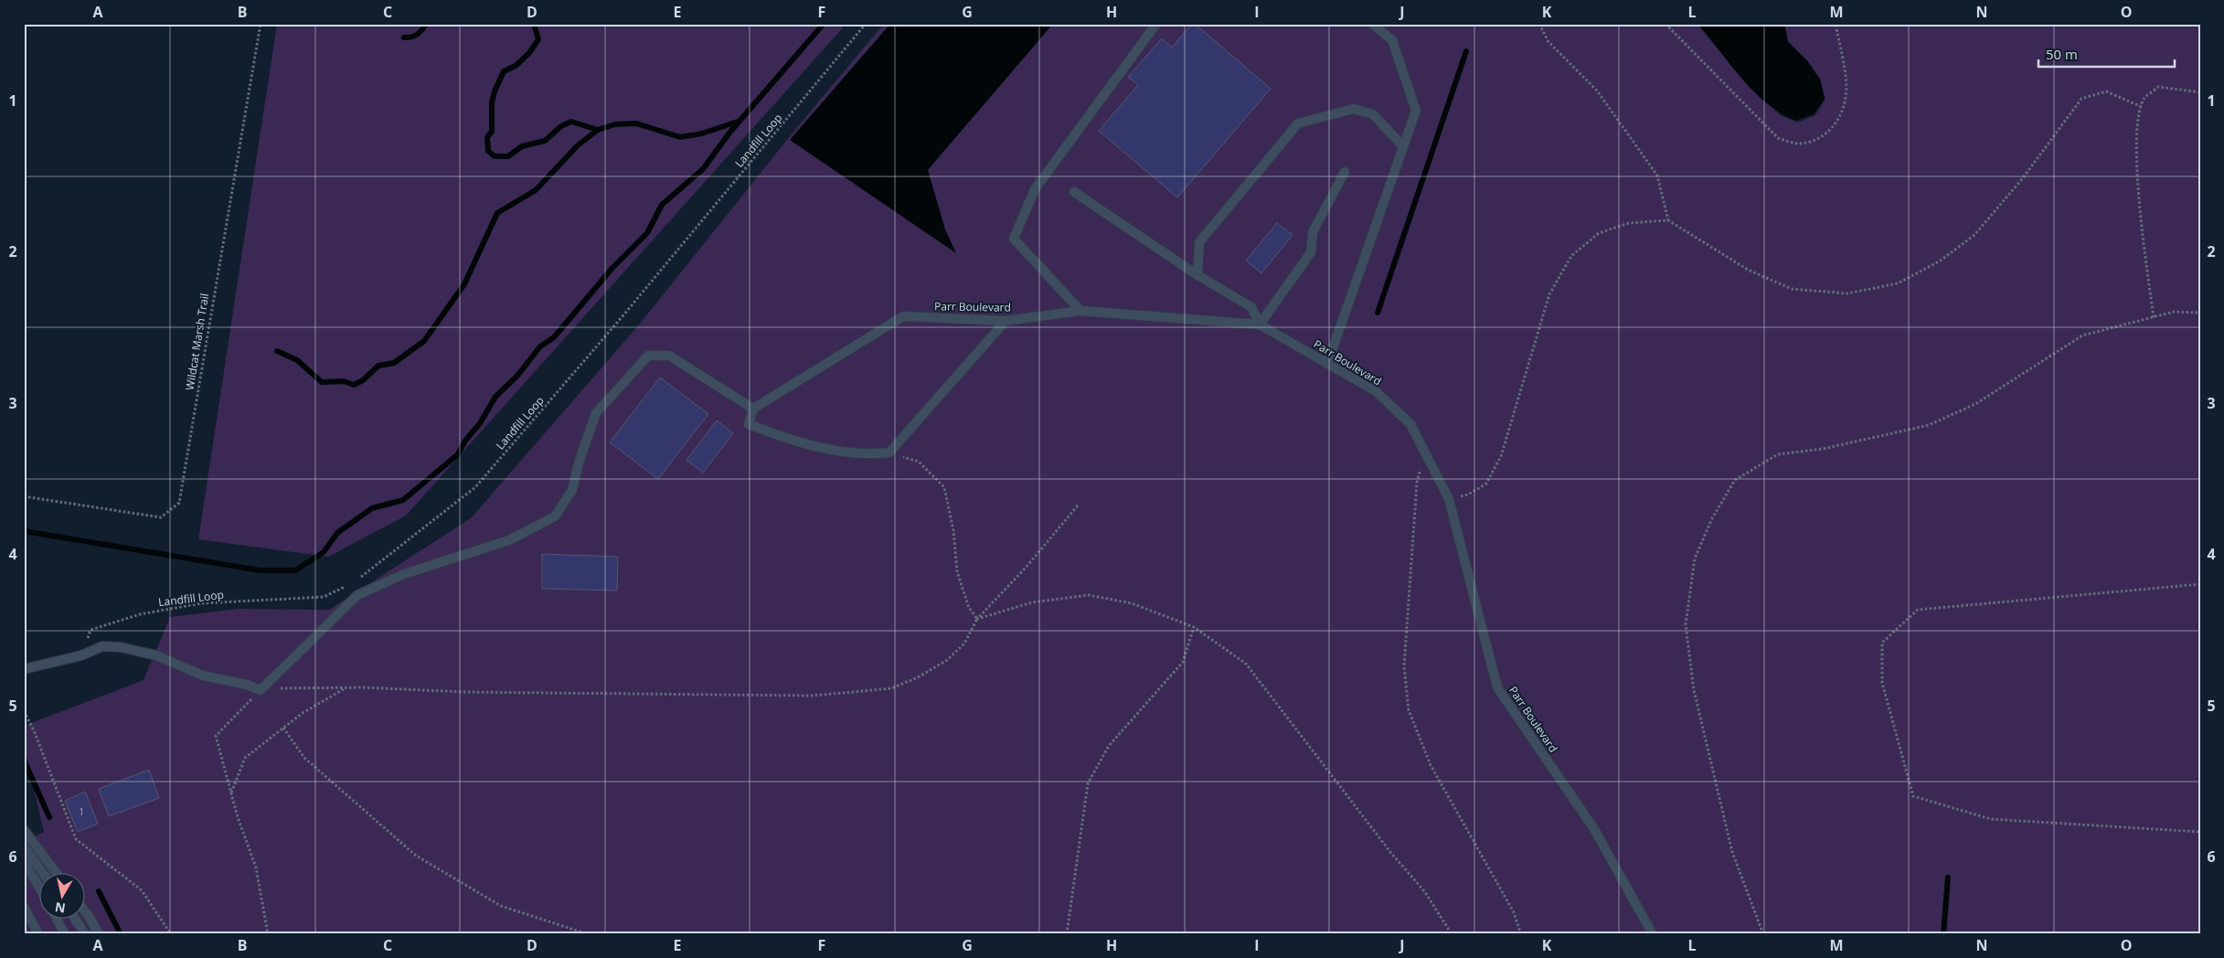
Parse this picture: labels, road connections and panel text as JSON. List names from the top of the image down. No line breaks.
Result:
{"streets":{"lane":["Parr Boulevard"],"path":["Landfill Loop","Wildcat Marsh Trail"]},"house_numbers":["1"],"scale_bar":"50 m","north":"bottom","grid":{"columns":["A","B","C","D","E","F","G","H","I","J","K","L","M","N","O"],"rows":["1","2","3","4","5","6"]}}
